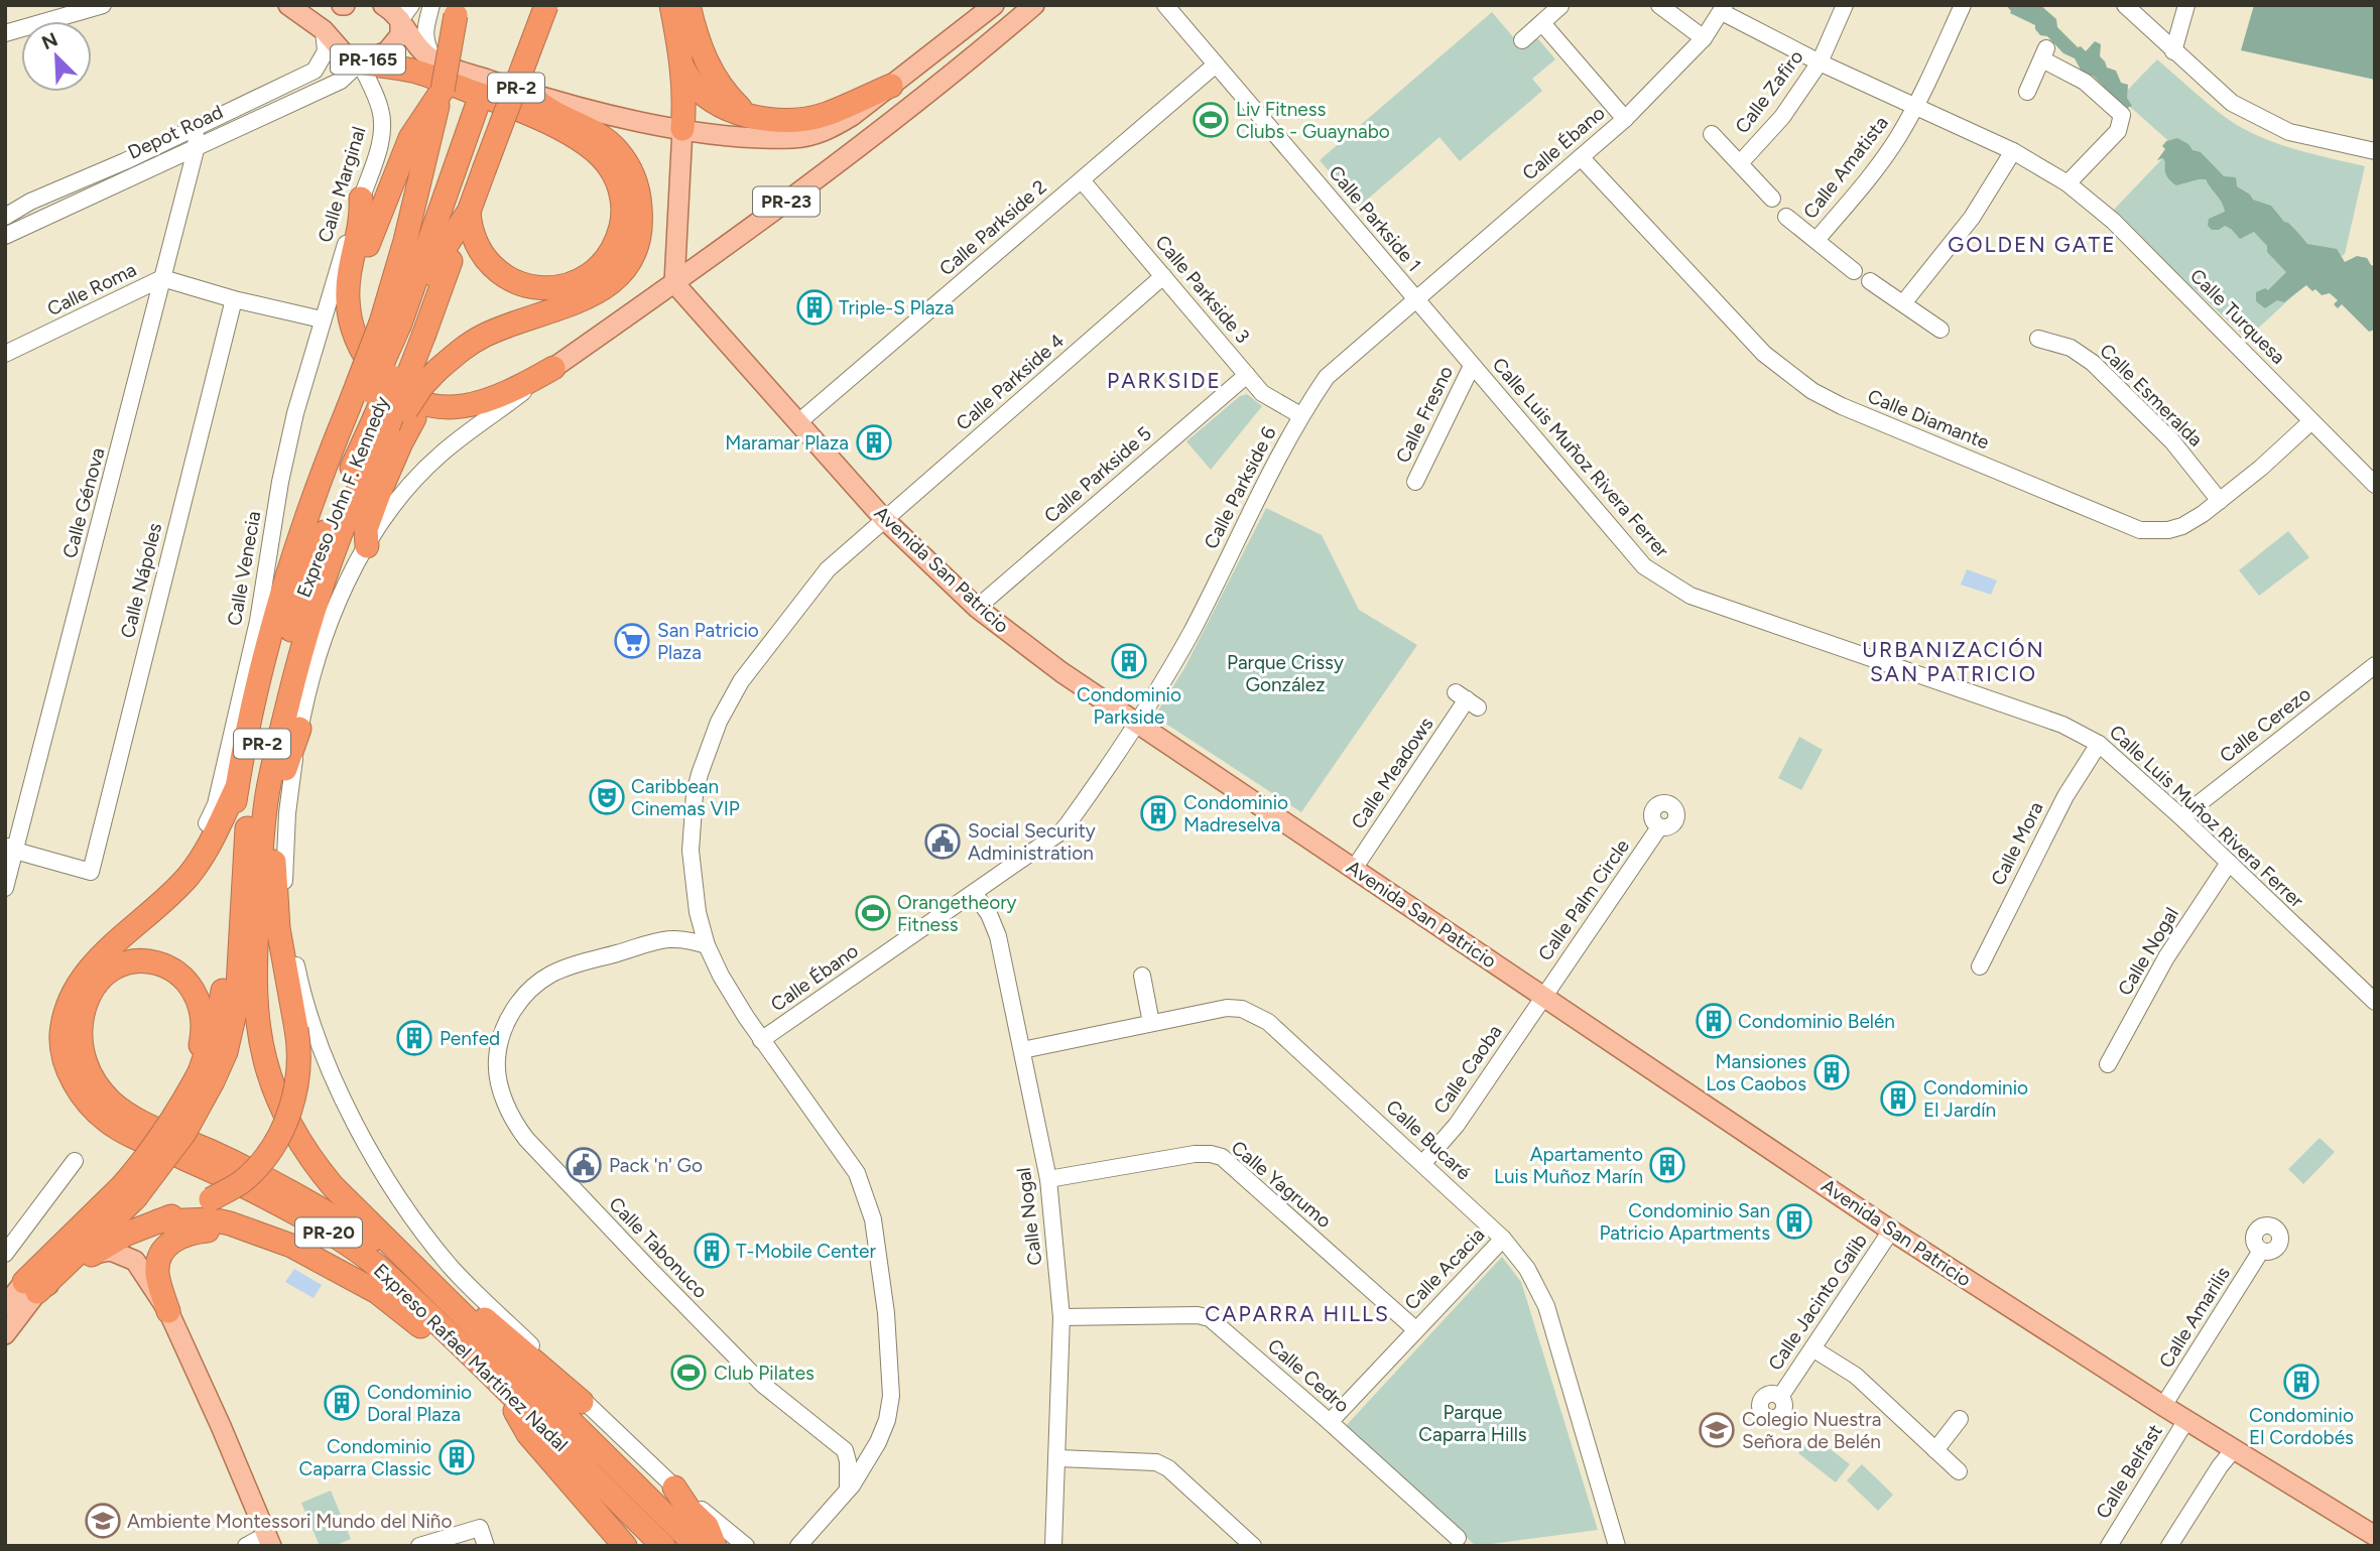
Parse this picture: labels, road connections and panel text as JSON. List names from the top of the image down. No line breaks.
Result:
{"streets":{"highway":["PR-2","Expreso John F. Kennedy","PR-20","Expreso Rafael Martínez Nadal"],"main road":["PR-165","PR-23","Avenida San Patricio"],"street":["Calle Zafiro","Depot Road","Calle Ébano","Calle Amatista","Calle Marginal","Calle Parkside 1","Calle Parkside 2","Calle Roma","Calle Parkside 3","Calle Turquesa","Calle Parkside 4","Calle Esmeralda","Calle Fresno","Calle Diamante","Calle Luis Muñoz Rivera Ferrer","Calle Parkside 5","Calle Parkside 6","Calle Génova","Calle Venecia","Calle Nápoles","Calle Cerezo","Calle Meadows","Calle Mora","Calle Palm Circle","Calle Nogal","Calle Caoba","Calle Bucaré","Calle Yagrumo","Calle Tabonuco","Calle Acacia","Calle Jacinto Galib","Calle Amarilis","Calle Cedro","Calle Belfast"]},"crossings":[["PR-165","Depot Road"],["PR-165","Calle Marginal"],["PR-2","Expreso John F. Kennedy"],["Calle Zafiro","Calle Turquesa"],["Depot Road","Calle Marginal"],["Depot Road","Calle Génova"],["Calle Ébano","Calle Parkside 1"],["Calle Ébano","Calle Turquesa"],["Calle Ébano","Calle Parkside 4"],["Calle Ébano","Calle Diamante"],["Calle Ébano","Calle Luis Muñoz Rivera Ferrer"],["Calle Ébano","Calle Parkside 6"],["Calle Ébano","Avenida San Patricio"],["Calle Ébano","Calle Nogal"],["Calle Amatista","Calle Turquesa"],["Calle Marginal","Calle Roma"],["Calle Marginal","Calle Venecia"],["PR-23","Avenida San Patricio"],["Calle Parkside 1","Calle Parkside 2"],["Calle Parkside 1","Calle Luis Muñoz Rivera Ferrer"],["Calle Parkside 1","Calle Parkside 6"],["Calle Parkside 2","Calle Parkside 3"],["Calle Parkside 2","Avenida San Patricio"],["Calle Roma","Calle Génova"],["Calle Roma","Calle Venecia"],["Calle Roma","Calle Nápoles"],["Calle Parkside 3","Calle Parkside 4"],["Calle Parkside 3","Calle Parkside 5"],["Calle Parkside 3","Calle Parkside 6"],["Calle Turquesa","Calle Diamante"],["Calle Parkside 4","Avenida San Patricio"],["Calle Parkside 4","Calle Tabonuco"],["Calle Esmeralda","Calle Diamante"],["Calle Fresno","Calle Luis Muñoz Rivera Ferrer"],["Calle Luis Muñoz Rivera Ferrer","Calle Parkside 6"],["Calle Luis Muñoz Rivera Ferrer","Calle Cerezo"],["Calle Luis Muñoz Rivera Ferrer","Calle Mora"],["Calle Luis Muñoz Rivera Ferrer","Calle Nogal"],["Calle Parkside 5","Avenida San Patricio"],["Calle Parkside 6","Avenida San Patricio"],["Calle Génova","Calle Nápoles"],["Avenida San Patricio","Calle Meadows"],["Avenida San Patricio","Calle Palm Circle"],["Avenida San Patricio","Calle Caoba"],["Avenida San Patricio","Calle Jacinto Galib"],["Avenida San Patricio","Calle Amarilis"],["Avenida San Patricio","Calle Belfast"],["Calle Palm Circle","Calle Caoba"],["Calle Nogal","Calle Bucaré"],["Calle Nogal","Calle Yagrumo"],["Calle Nogal","Calle Cedro"],["Calle Caoba","Calle Bucaré"],["Calle Bucaré","Calle Acacia"],["Calle Yagrumo","Calle Acacia"],["PR-20","Expreso Rafael Martínez Nadal"],["Calle Acacia","Calle Cedro"]],"districts":["GOLDEN GATE","PARKSIDE","URBANIZACIÓN SAN PATRICIO","CAPARRA HILLS"],"parks":["Parque Crissy González","Parque Caparra Hills"],"places":{"sports":["Liv Fitness Clubs - Guaynabo","Orangetheory Fitness","Club Pilates"],"building":["Triple-S Plaza","Maramar Plaza","Condominio Parkside","Condominio Madreselva","Condominio Belén","Penfed","Mansiones Los Caobos","Condominio El Jardín","Apartamento Luis Muñoz Marín","Condominio San Patricio Apartments","T-Mobile Center","Condominio El Cordobés","Condominio Doral Plaza","Condominio Caparra Classic"],"supermarket":["San Patricio Plaza"],"theatre":["Caribbean Cinemas VIP"],"public building":["Social Security Administration","Pack 'n' Go"],"school or university":["Colegio Nuestra Señora de Belén","Ambiente Montessori Mundo del Niño"]},"north":"top left"}
